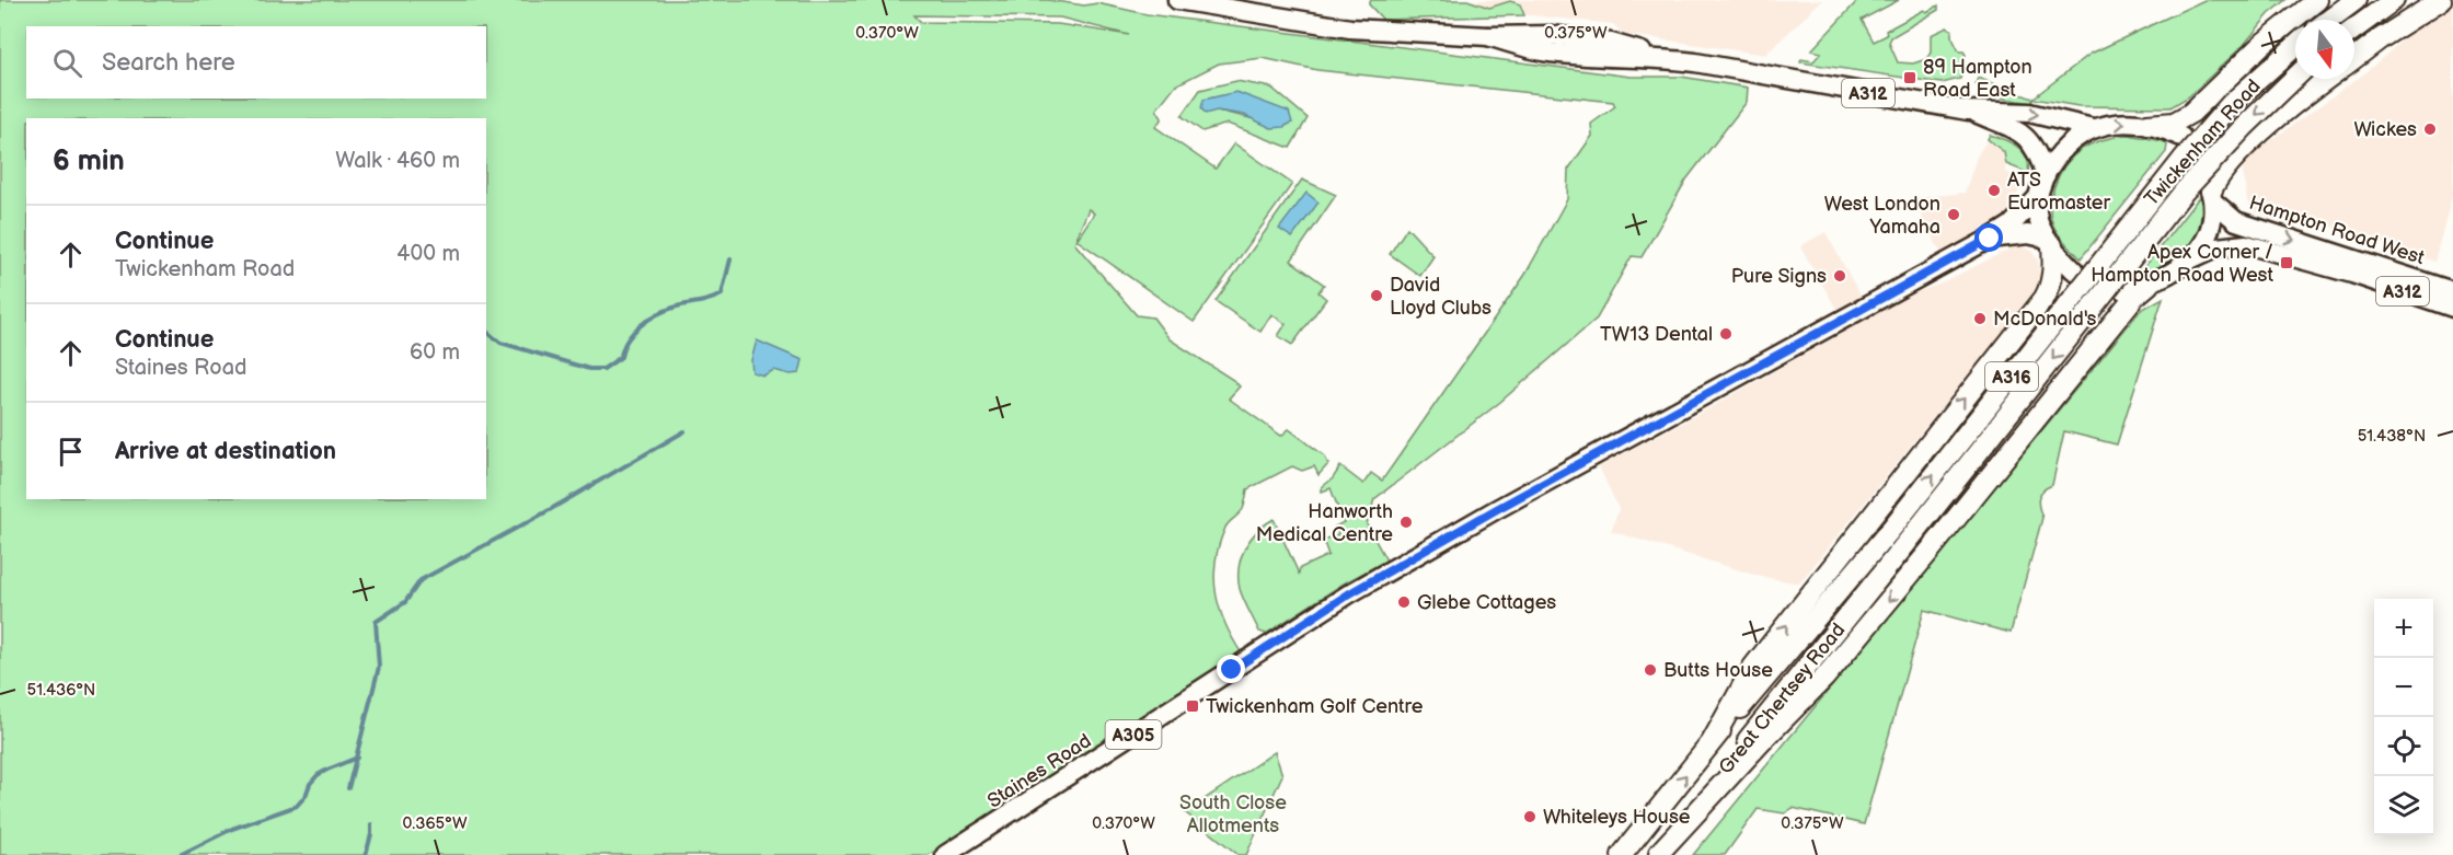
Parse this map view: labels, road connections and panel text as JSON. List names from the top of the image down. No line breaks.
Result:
{"streets":{"highway":["Twickenham Road","A316","Great Chertsey Road"],"main road":["A312","Hampton Road West","A305","Staines Road"]},"crossings":[["Twickenham Road","Great Chertsey Road"],["A305","Staines Road"]],"parks":["South Close Allotments"],"places":{"transit":["89 Hampton Road East","Apex Corner / Hampton Road West","Twickenham Golf Centre"],"other":["Wickes","ATS Euromaster","West London Yamaha","Pure Signs","David Lloyd Clubs","McDonald's","TW13 Dental","Hanworth Medical Centre","Glebe Cottages","Butts House","Whiteleys House"]},"north":"bottom","page":{"search":"Search here","heading":["6 min","Walk · 460 m"],"list":[["Continue","Twickenham Road","400 m"],["Continue","Staines Road","60 m"],"Arrive at destination"],"map_buttons":["+","−"]},"coordinates":["0.370°W","0.375°W","51.438°N","51.436°N","0.365°W"]}
